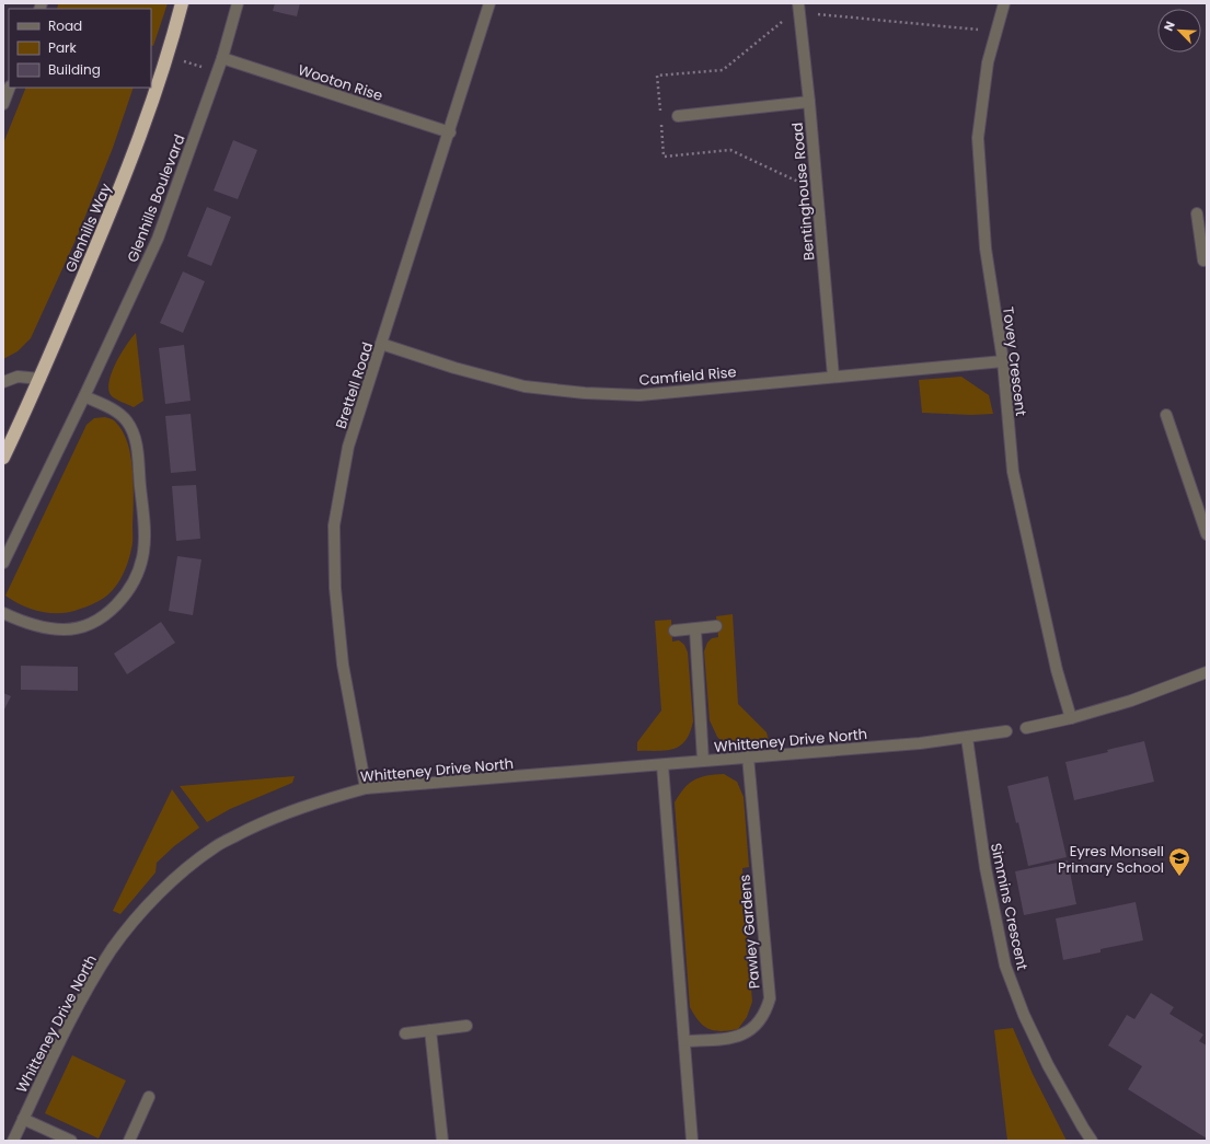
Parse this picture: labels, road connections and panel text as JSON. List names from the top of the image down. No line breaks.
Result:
{"streets":{"highway":["Glenhills Way"],"street":["Wooton Rise","Bentinghouse Road","Glenhills Boulevard","Tovey Crescent","Camfield Rise","Brettell Road","Whitteney Drive North","Simmins Crescent","Pawley Gardens"]},"crossings":[["Wooton Rise","Glenhills Boulevard"],["Wooton Rise","Brettell Road"],["Bentinghouse Road","Camfield Rise"],["Tovey Crescent","Camfield Rise"],["Camfield Rise","Brettell Road"],["Brettell Road","Whitteney Drive North"],["Whitteney Drive North","Simmins Crescent"],["Whitteney Drive North","Pawley Gardens"]],"places":{"school or university":["Eyres Monsell Primary School"]},"legend":["Road","Park","Building"],"north":"top left"}
